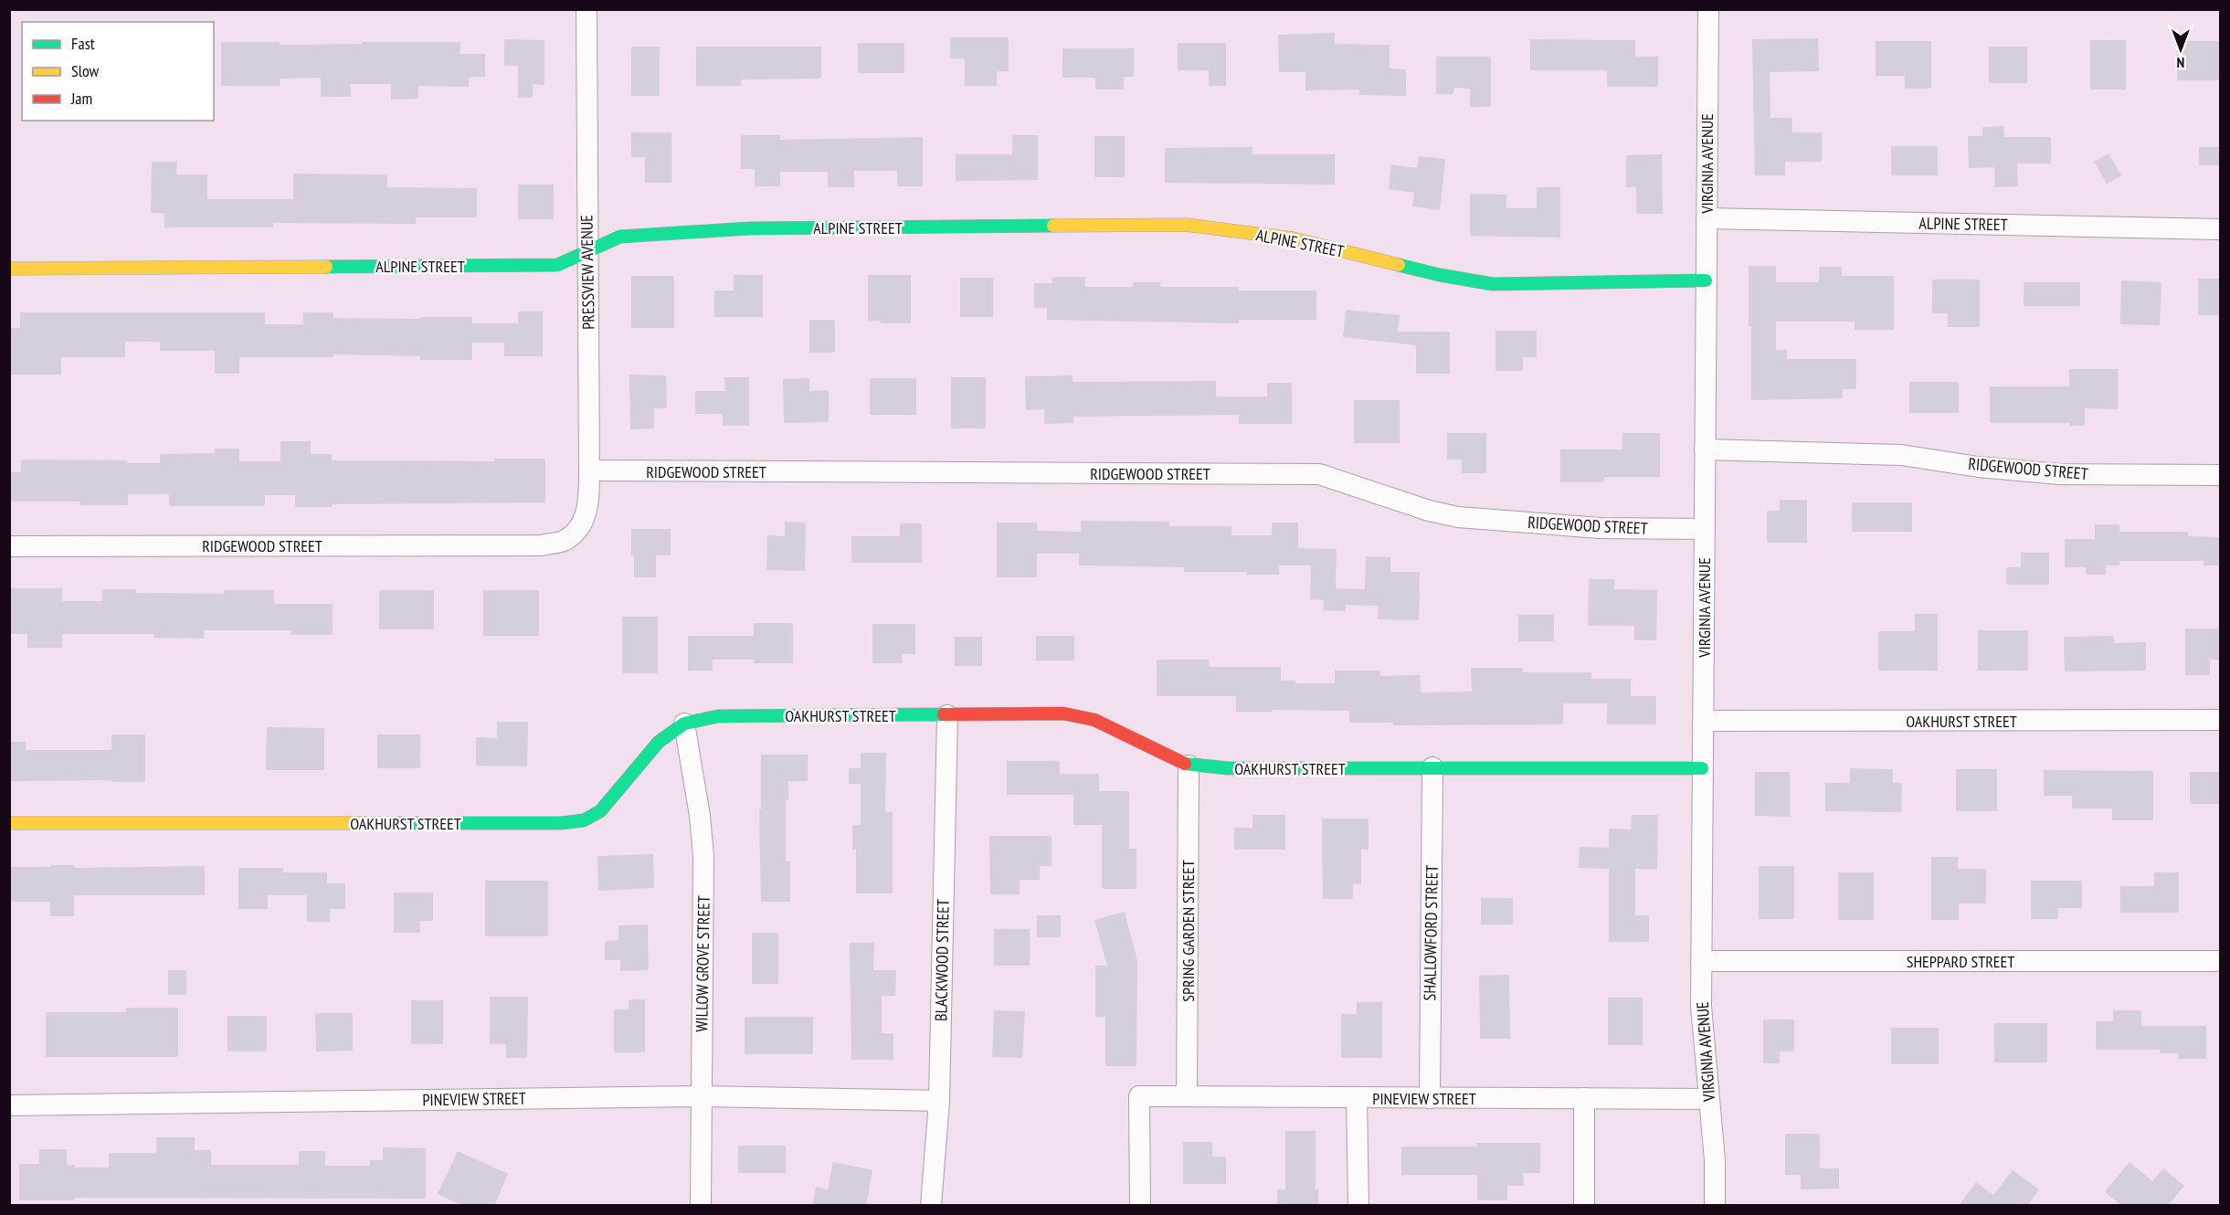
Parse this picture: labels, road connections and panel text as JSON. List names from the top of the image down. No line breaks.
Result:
{"streets":{"street":["VIRGINIA AVENUE","ALPINE STREET","PRESSVIEW AVENUE","RIDGEWOOD STREET","OAKHURST STREET","SPRING GARDEN STREET","SHALLOWFORD STREET","BLACKWOOD STREET","SHEPPARD STREET","WILLOW GROVE STREET","PINEVIEW STREET"]},"crossings":[["VIRGINIA AVENUE","ALPINE STREET"],["VIRGINIA AVENUE","RIDGEWOOD STREET"],["VIRGINIA AVENUE","OAKHURST STREET"],["VIRGINIA AVENUE","SHEPPARD STREET"],["VIRGINIA AVENUE","PINEVIEW STREET"],["ALPINE STREET","PRESSVIEW AVENUE"],["PRESSVIEW AVENUE","RIDGEWOOD STREET"],["OAKHURST STREET","SPRING GARDEN STREET"],["OAKHURST STREET","SHALLOWFORD STREET"],["OAKHURST STREET","BLACKWOOD STREET"],["OAKHURST STREET","WILLOW GROVE STREET"],["SPRING GARDEN STREET","PINEVIEW STREET"],["SHALLOWFORD STREET","PINEVIEW STREET"],["BLACKWOOD STREET","PINEVIEW STREET"],["WILLOW GROVE STREET","PINEVIEW STREET"]],"legend":["Fast","Slow","Jam"],"north":"bottom"}
